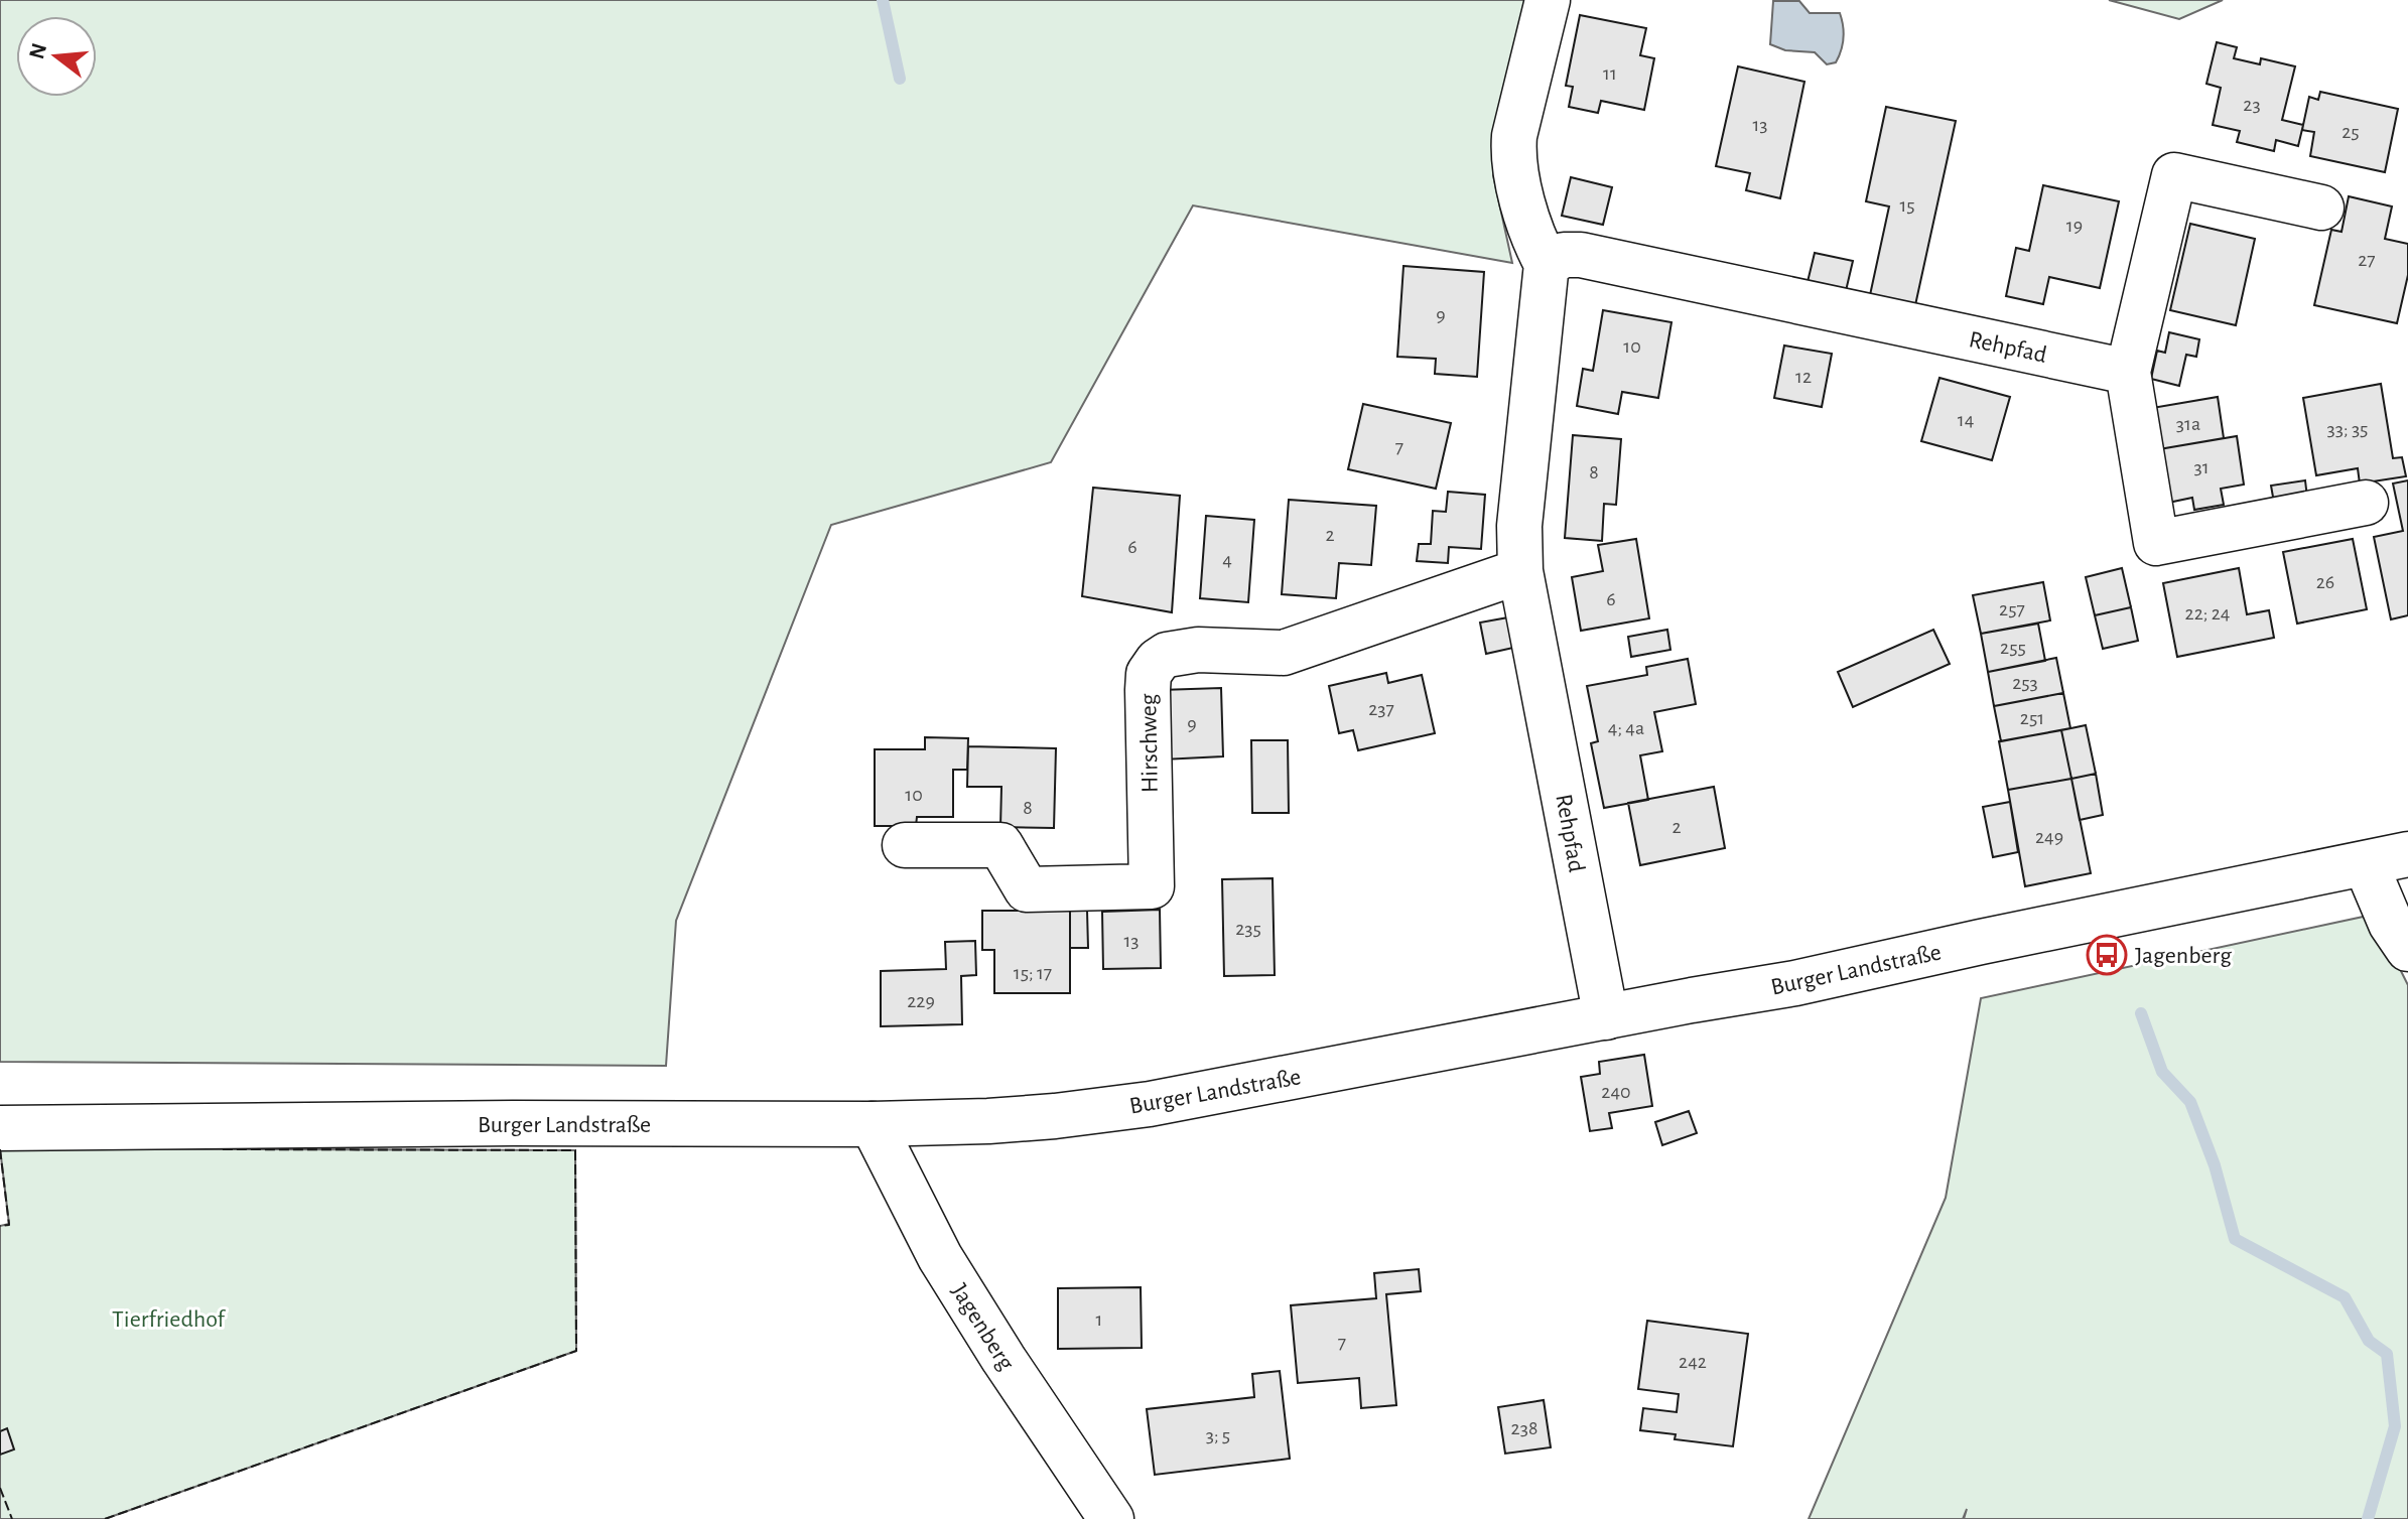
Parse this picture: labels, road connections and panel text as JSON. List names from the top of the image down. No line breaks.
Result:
{"streets":{"street":["Rehpfad","Hirschweg","Burger Landstraße","Jagenberg"]},"crossings":[["Rehpfad","Hirschweg"],["Rehpfad","Burger Landstraße"],["Burger Landstraße","Jagenberg"]],"parks":["Tierfriedhof"],"places":{"bus stop":["Jagenberg"]},"house_numbers":["11","23","13","25","15","19","27","9","10","12","14","31a","33; 35","7","31","8","2","6","4","26","6","257","22; 24","255","253","237","251","9","4; 4a","10","8","2","249","235","13","15; 17","229","240","1","7","242","238","3; 5"],"north":"left"}
